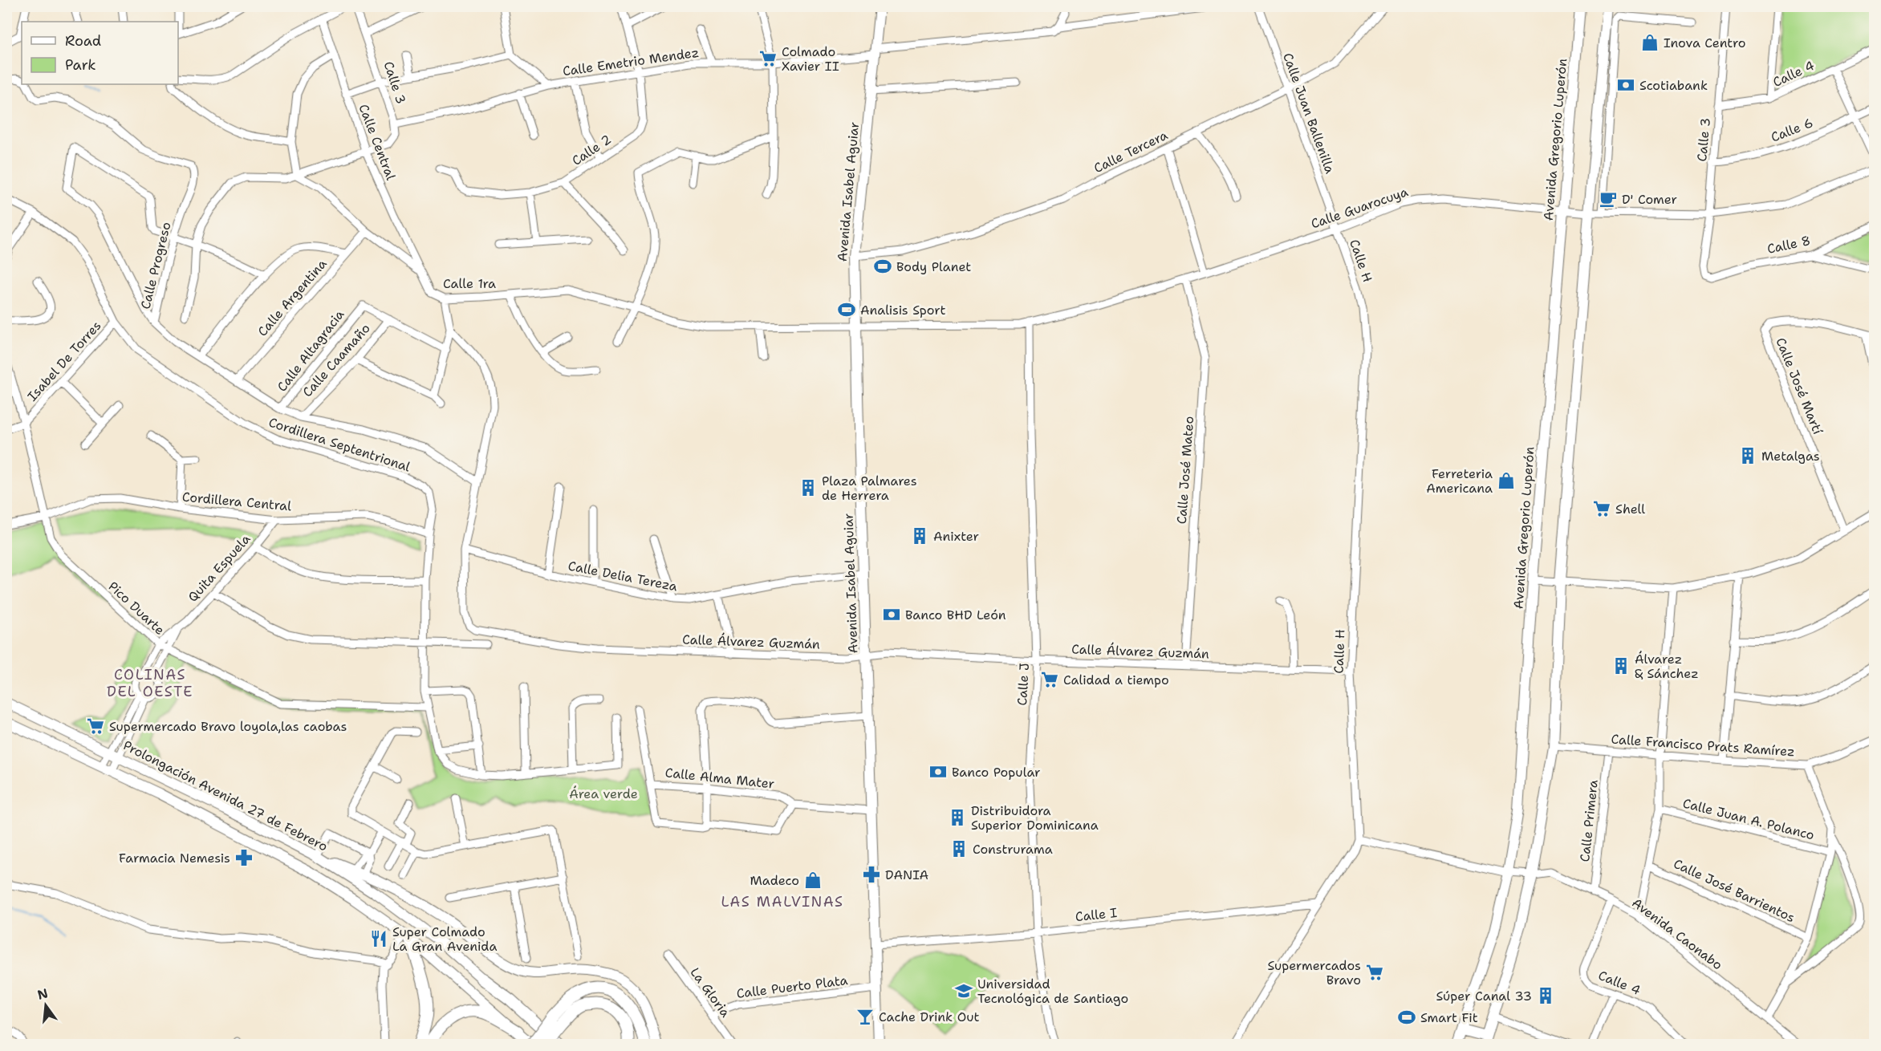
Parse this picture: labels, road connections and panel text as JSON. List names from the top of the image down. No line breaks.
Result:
{"streets":{"highway":["Prolongación Avenida 27 de Febrero"],"main road":["Avenida Gregorio Luperón","Avenida Isabel Aguiar"],"street":["Calle Emetrio Mendez","Calle 4","Calle 3","Calle Juan Ballenilla","Calle 6","Calle Central","Calle 2","Calle Tercera","Calle Guarocuya","Calle 8","Calle H","Calle Progreso","Calle 1ra","Calle Argentina","Calle Altagracia","Calle Caamaño","Isabel De Torres","Calle José Martí","Cordillera Septentrional","Calle José Mateo","Cordillera Central","Quita Espuela","Calle Delia Tereza","Pico Duarte","Calle Álvarez Guzmán","Calle J","Calle Francisco Prats Ramírez","Calle Alma Mater","Calle Juan A. Polanco","Calle Primera","Calle José Barrientos","Calle I","Avenida Caonabo","Calle Puerto Plata","La Gloria"]},"crossings":[["Calle Emetrio Mendez","Calle 3"],["Calle Emetrio Mendez","Calle 2"],["Calle Emetrio Mendez","Avenida Isabel Aguiar"],["Calle 4","Calle 3"],["Calle 4","Avenida Caonabo"],["Calle 3","Calle 6"],["Calle 3","Calle Central"],["Calle 3","Calle Guarocuya"],["Calle 3","Calle 8"],["Calle Juan Ballenilla","Calle Tercera"],["Calle Juan Ballenilla","Calle Guarocuya"],["Calle Juan Ballenilla","Calle H"],["Avenida Gregorio Luperón","Calle Guarocuya"],["Avenida Gregorio Luperón","Avenida Caonabo"],["Calle Central","Calle 1ra"],["Calle Tercera","Avenida Isabel Aguiar"],["Avenida Isabel Aguiar","Calle Guarocuya"],["Avenida Isabel Aguiar","Calle 1ra"],["Avenida Isabel Aguiar","Calle Delia Tereza"],["Avenida Isabel Aguiar","Calle Álvarez Guzmán"],["Avenida Isabel Aguiar","Calle Alma Mater"],["Avenida Isabel Aguiar","Calle I"],["Avenida Isabel Aguiar","Calle Puerto Plata"],["Calle Guarocuya","Calle H"],["Calle Guarocuya","Calle 1ra"],["Calle Guarocuya","Calle José Mateo"],["Calle Guarocuya","Calle J"],["Calle H","Calle Álvarez Guzmán"],["Calle H","Avenida Caonabo"],["Calle 1ra","Calle Argentina"],["Calle Altagracia","Calle Caamaño"],["Isabel De Torres","Cordillera Septentrional"],["Isabel De Torres","Pico Duarte"],["Cordillera Septentrional","Cordillera Central"],["Cordillera Septentrional","Pico Duarte"],["Calle José Mateo","Calle Álvarez Guzmán"],["Cordillera Central","Quita Espuela"],["Cordillera Central","Pico Duarte"],["Calle Delia Tereza","Calle Álvarez Guzmán"],["Calle Álvarez Guzmán","Calle J"],["Calle J","Calle I"],["Calle Francisco Prats Ramírez","Calle Primera"],["Calle Primera","Avenida Caonabo"],["Calle Puerto Plata","La Gloria"]],"districts":["COLINAS DEL OESTE","LAS MALVINAS"],"parks":["Área verde"],"places":{"shop":["Inova Centro","Ferreteria Americana","Madeco"],"supermarket":["Colmado Xavier II","Shell","Calidad a tiempo","Supermercado Bravo loyola,las caobas","Supermercados Bravo"],"bank":["Scotiabank","Banco BHD León","Banco Popular"],"cafe":["D' Comer"],"sports":["Body Planet","Analisis Sport","Smart Fit"],"building":["Metalgas","Plaza Palmares de Herrera","Anixter","Álvarez & Sánchez","Distribuidora Superior Dominicana","Construrama","Súper Canal 33"],"pharmacy":["Farmacia Nemesis","DANIA"],"restaurant":["Super Colmado La Gran Avenida"],"school or university":["Universidad Tecnológica de Santiago"],"bar":["Cache Drink Out"]},"legend":["Road","Park"],"north":"top"}
